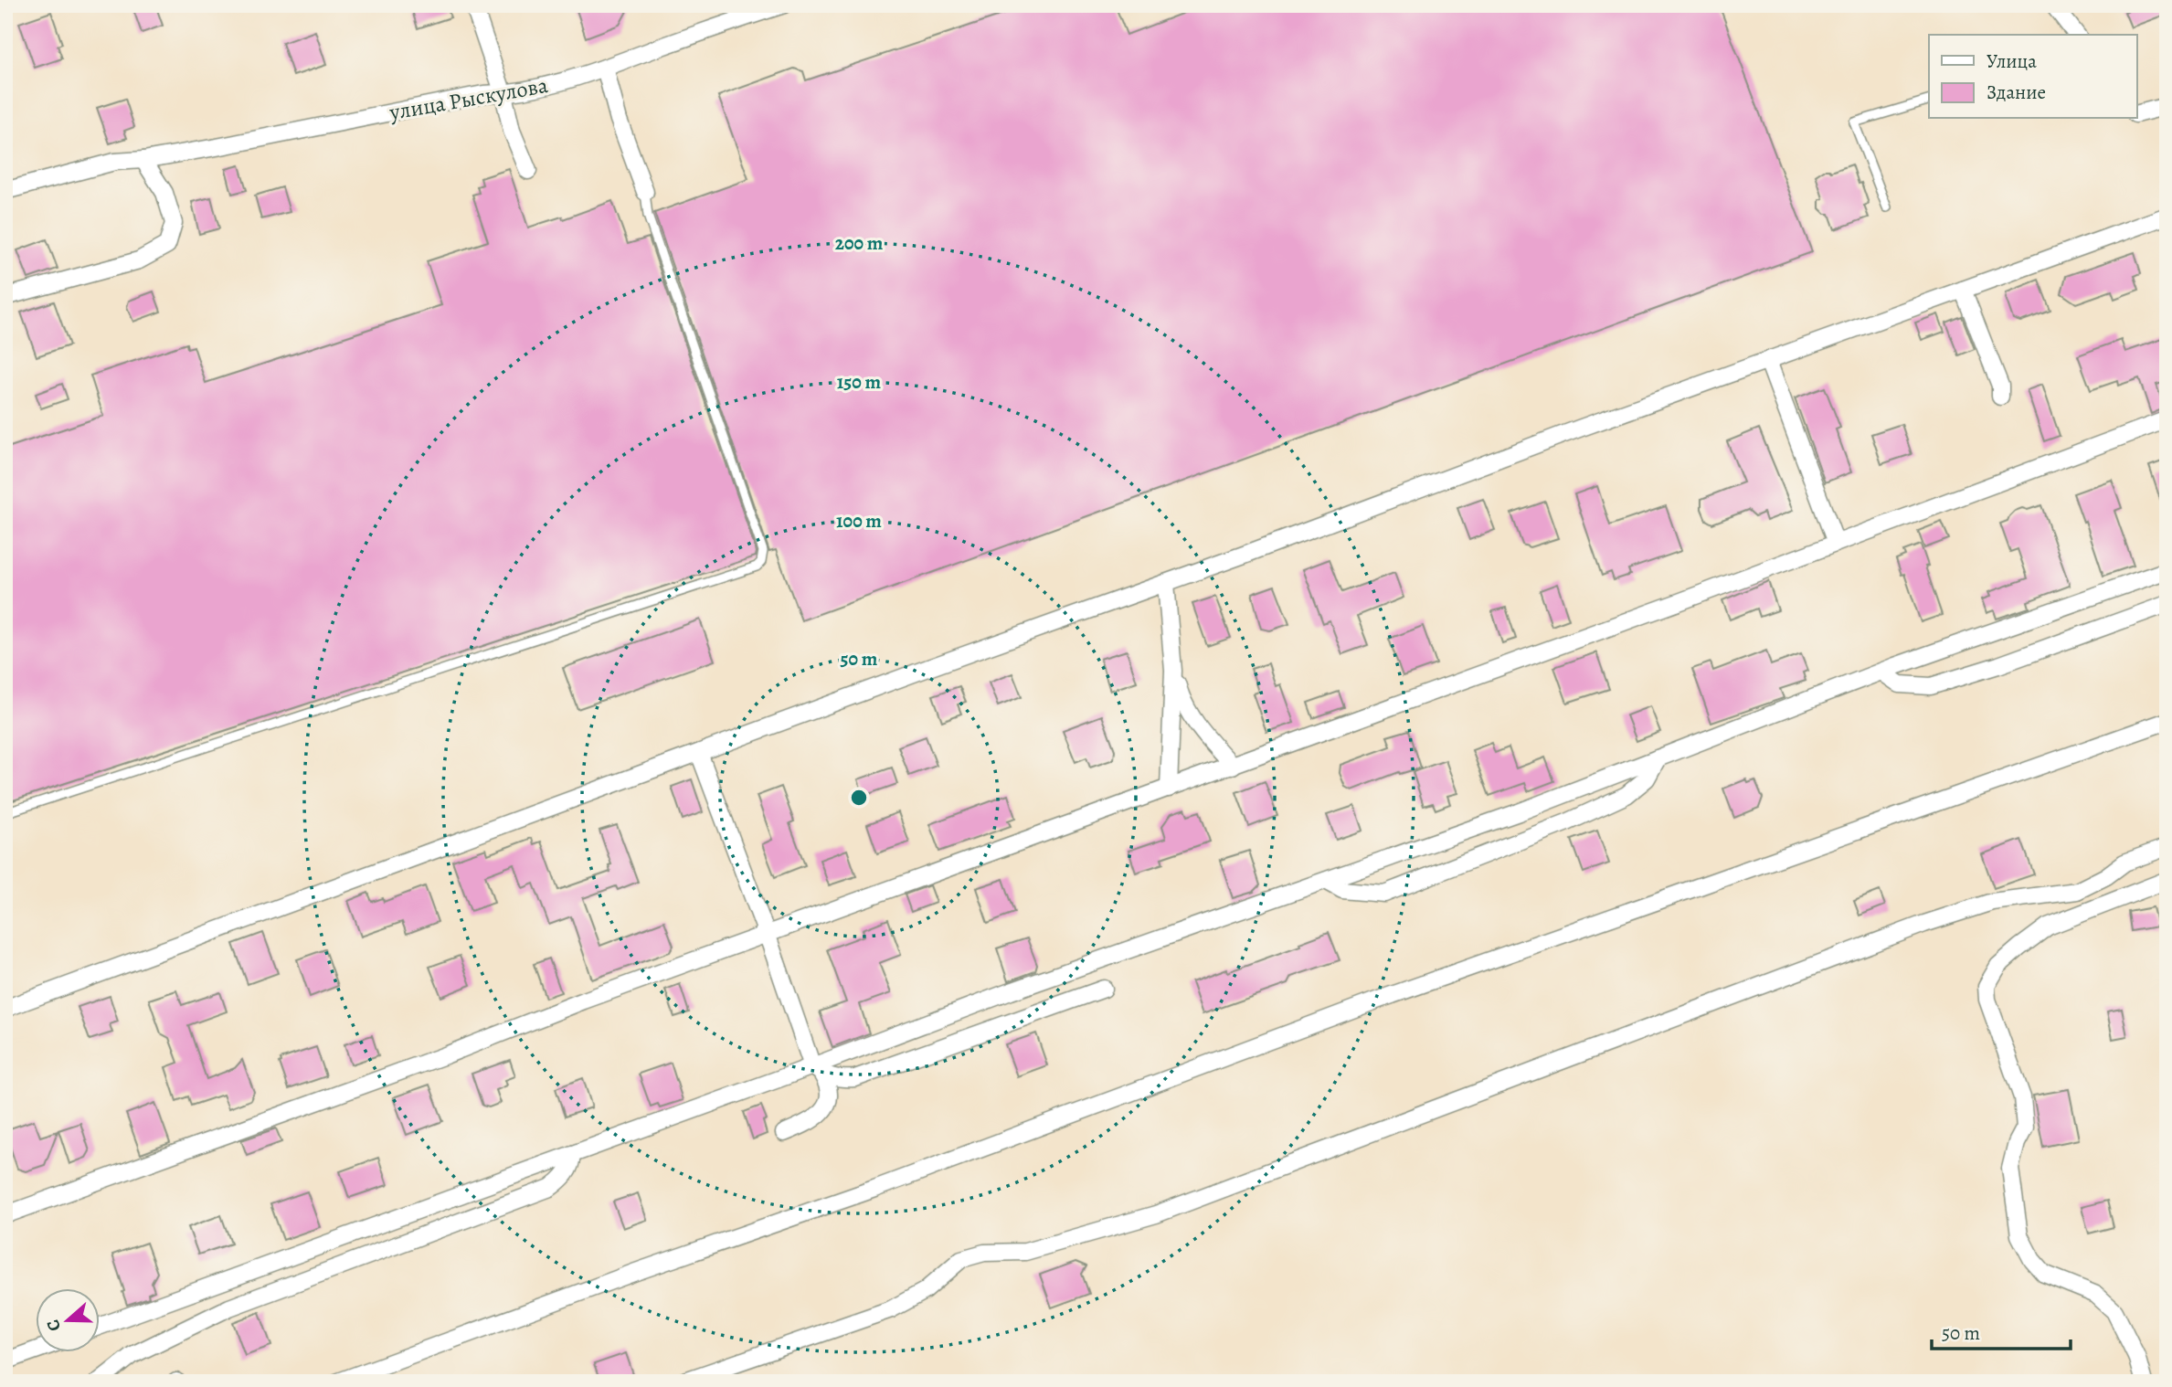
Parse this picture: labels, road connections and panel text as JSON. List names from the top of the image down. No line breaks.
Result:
{"streets":{"street":["улица Рыскулова"]},"legend":["Улица","Здание"],"scale_bar":"50 m","north":"left","rings":["200 m","150 m","100 m","50 m"]}
